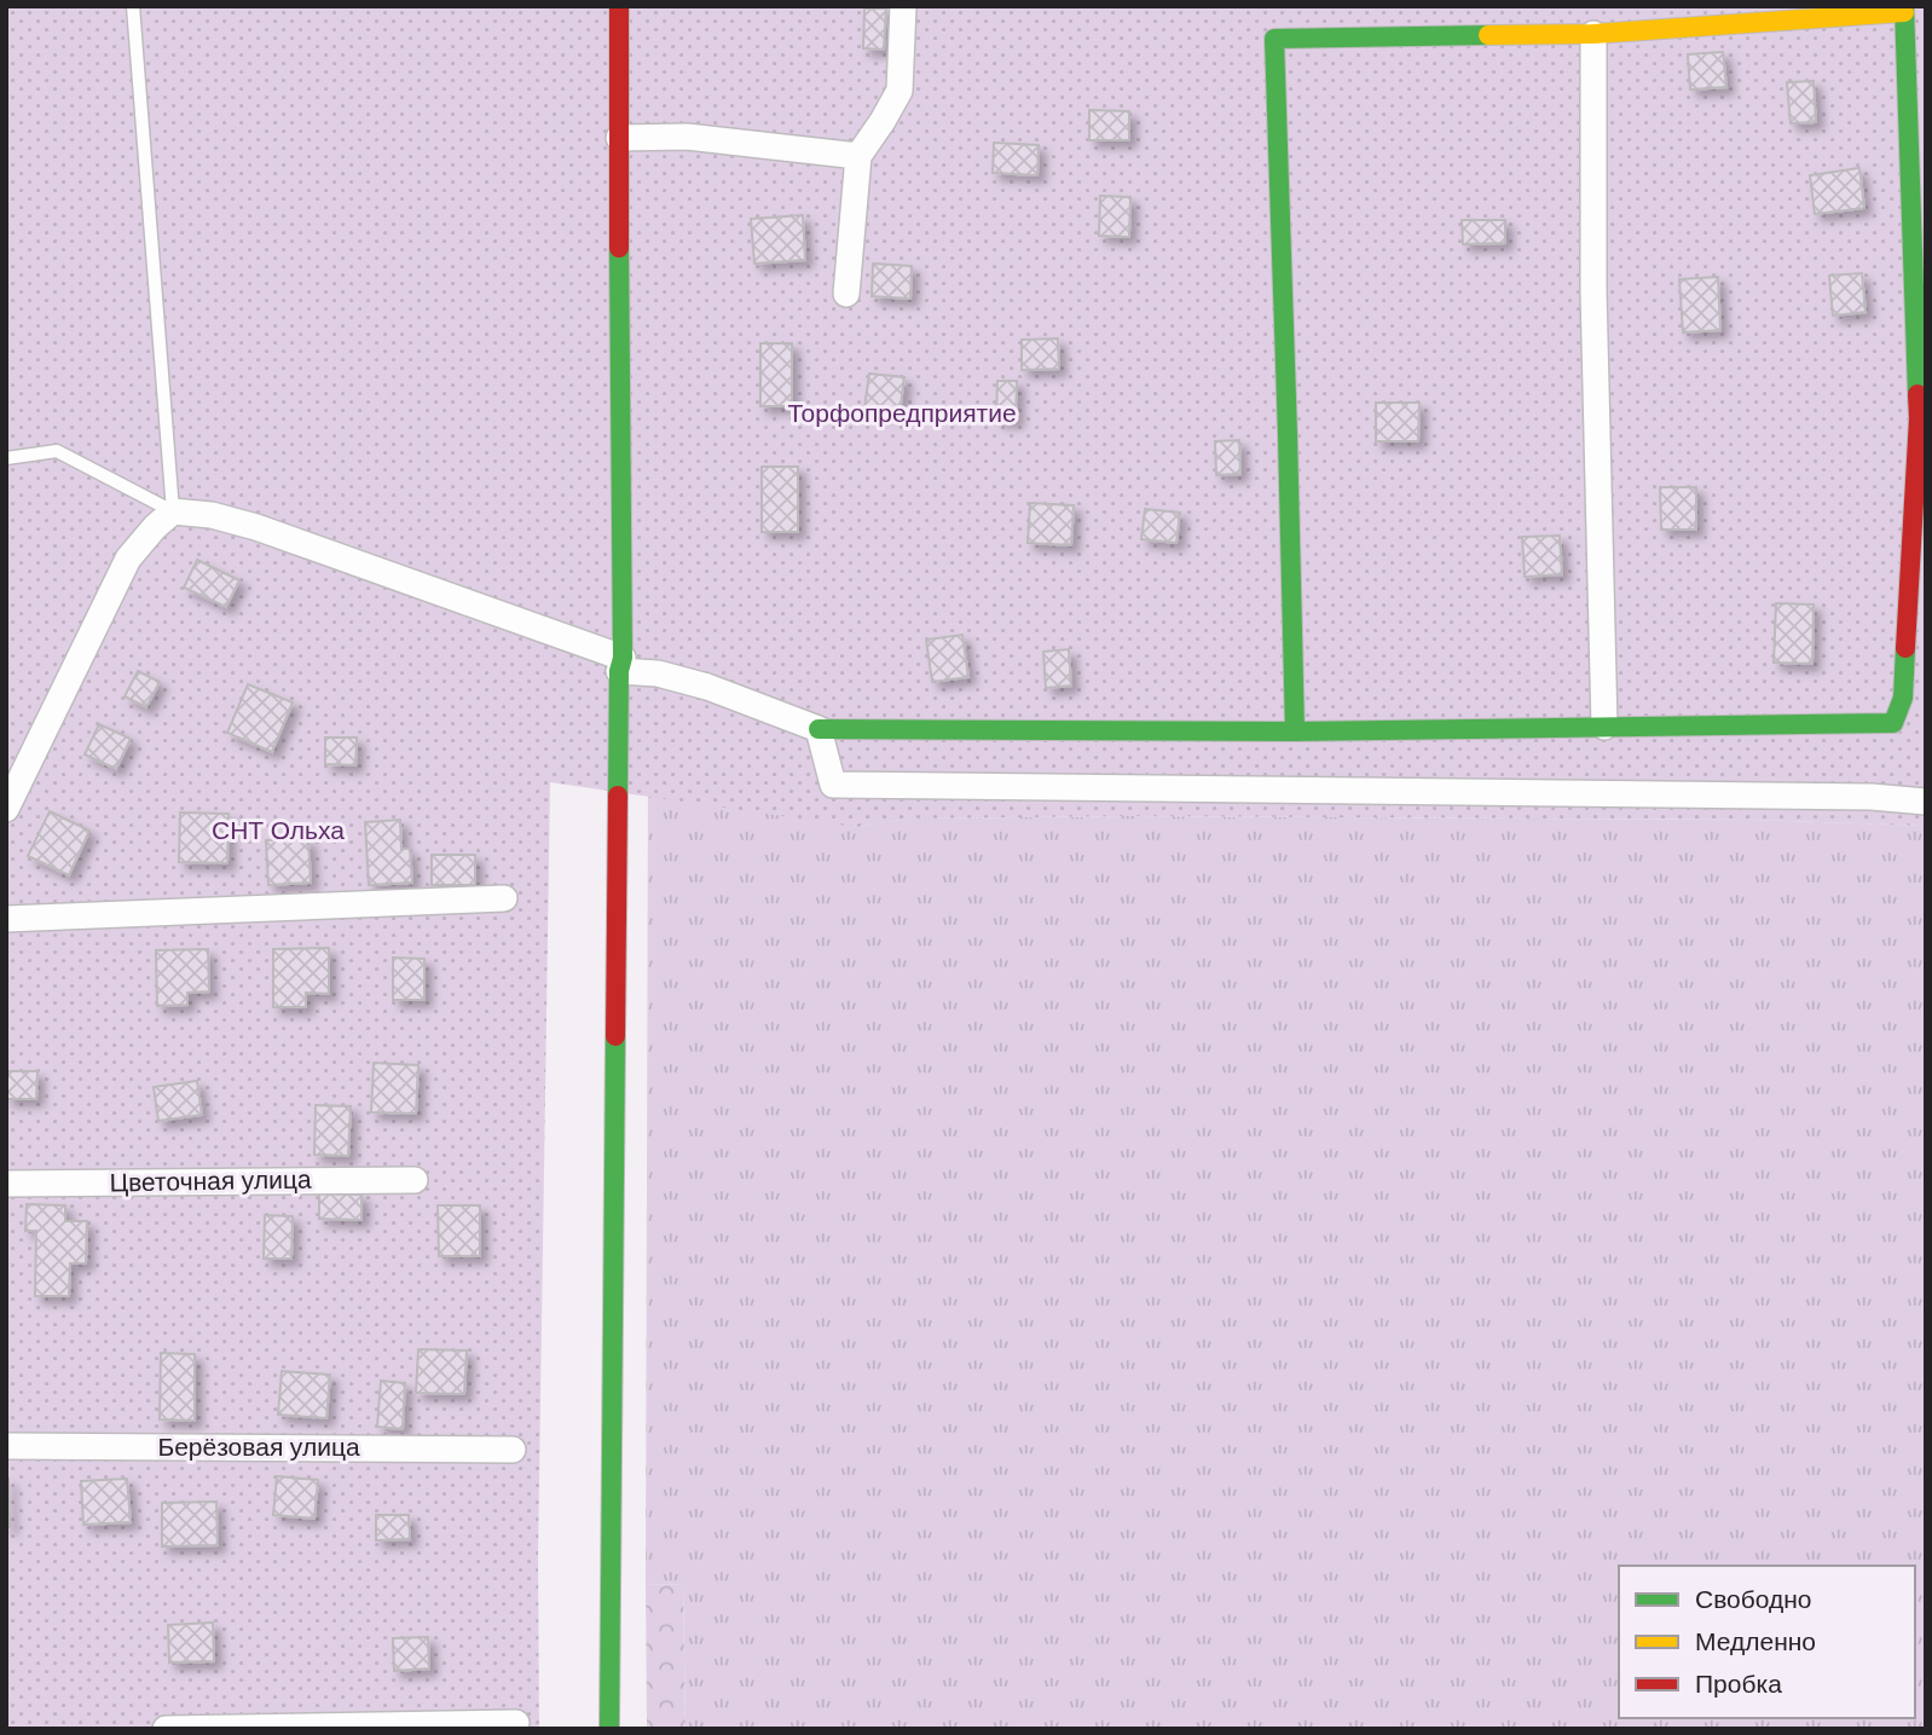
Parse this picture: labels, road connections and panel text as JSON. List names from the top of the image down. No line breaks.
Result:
{"streets":{"street":["Цветочная улица","Берёзовая улица"]},"parks":["Торфопредприятие","СНТ Ольха"],"legend":["Свободно","Медленно","Пробка"]}
